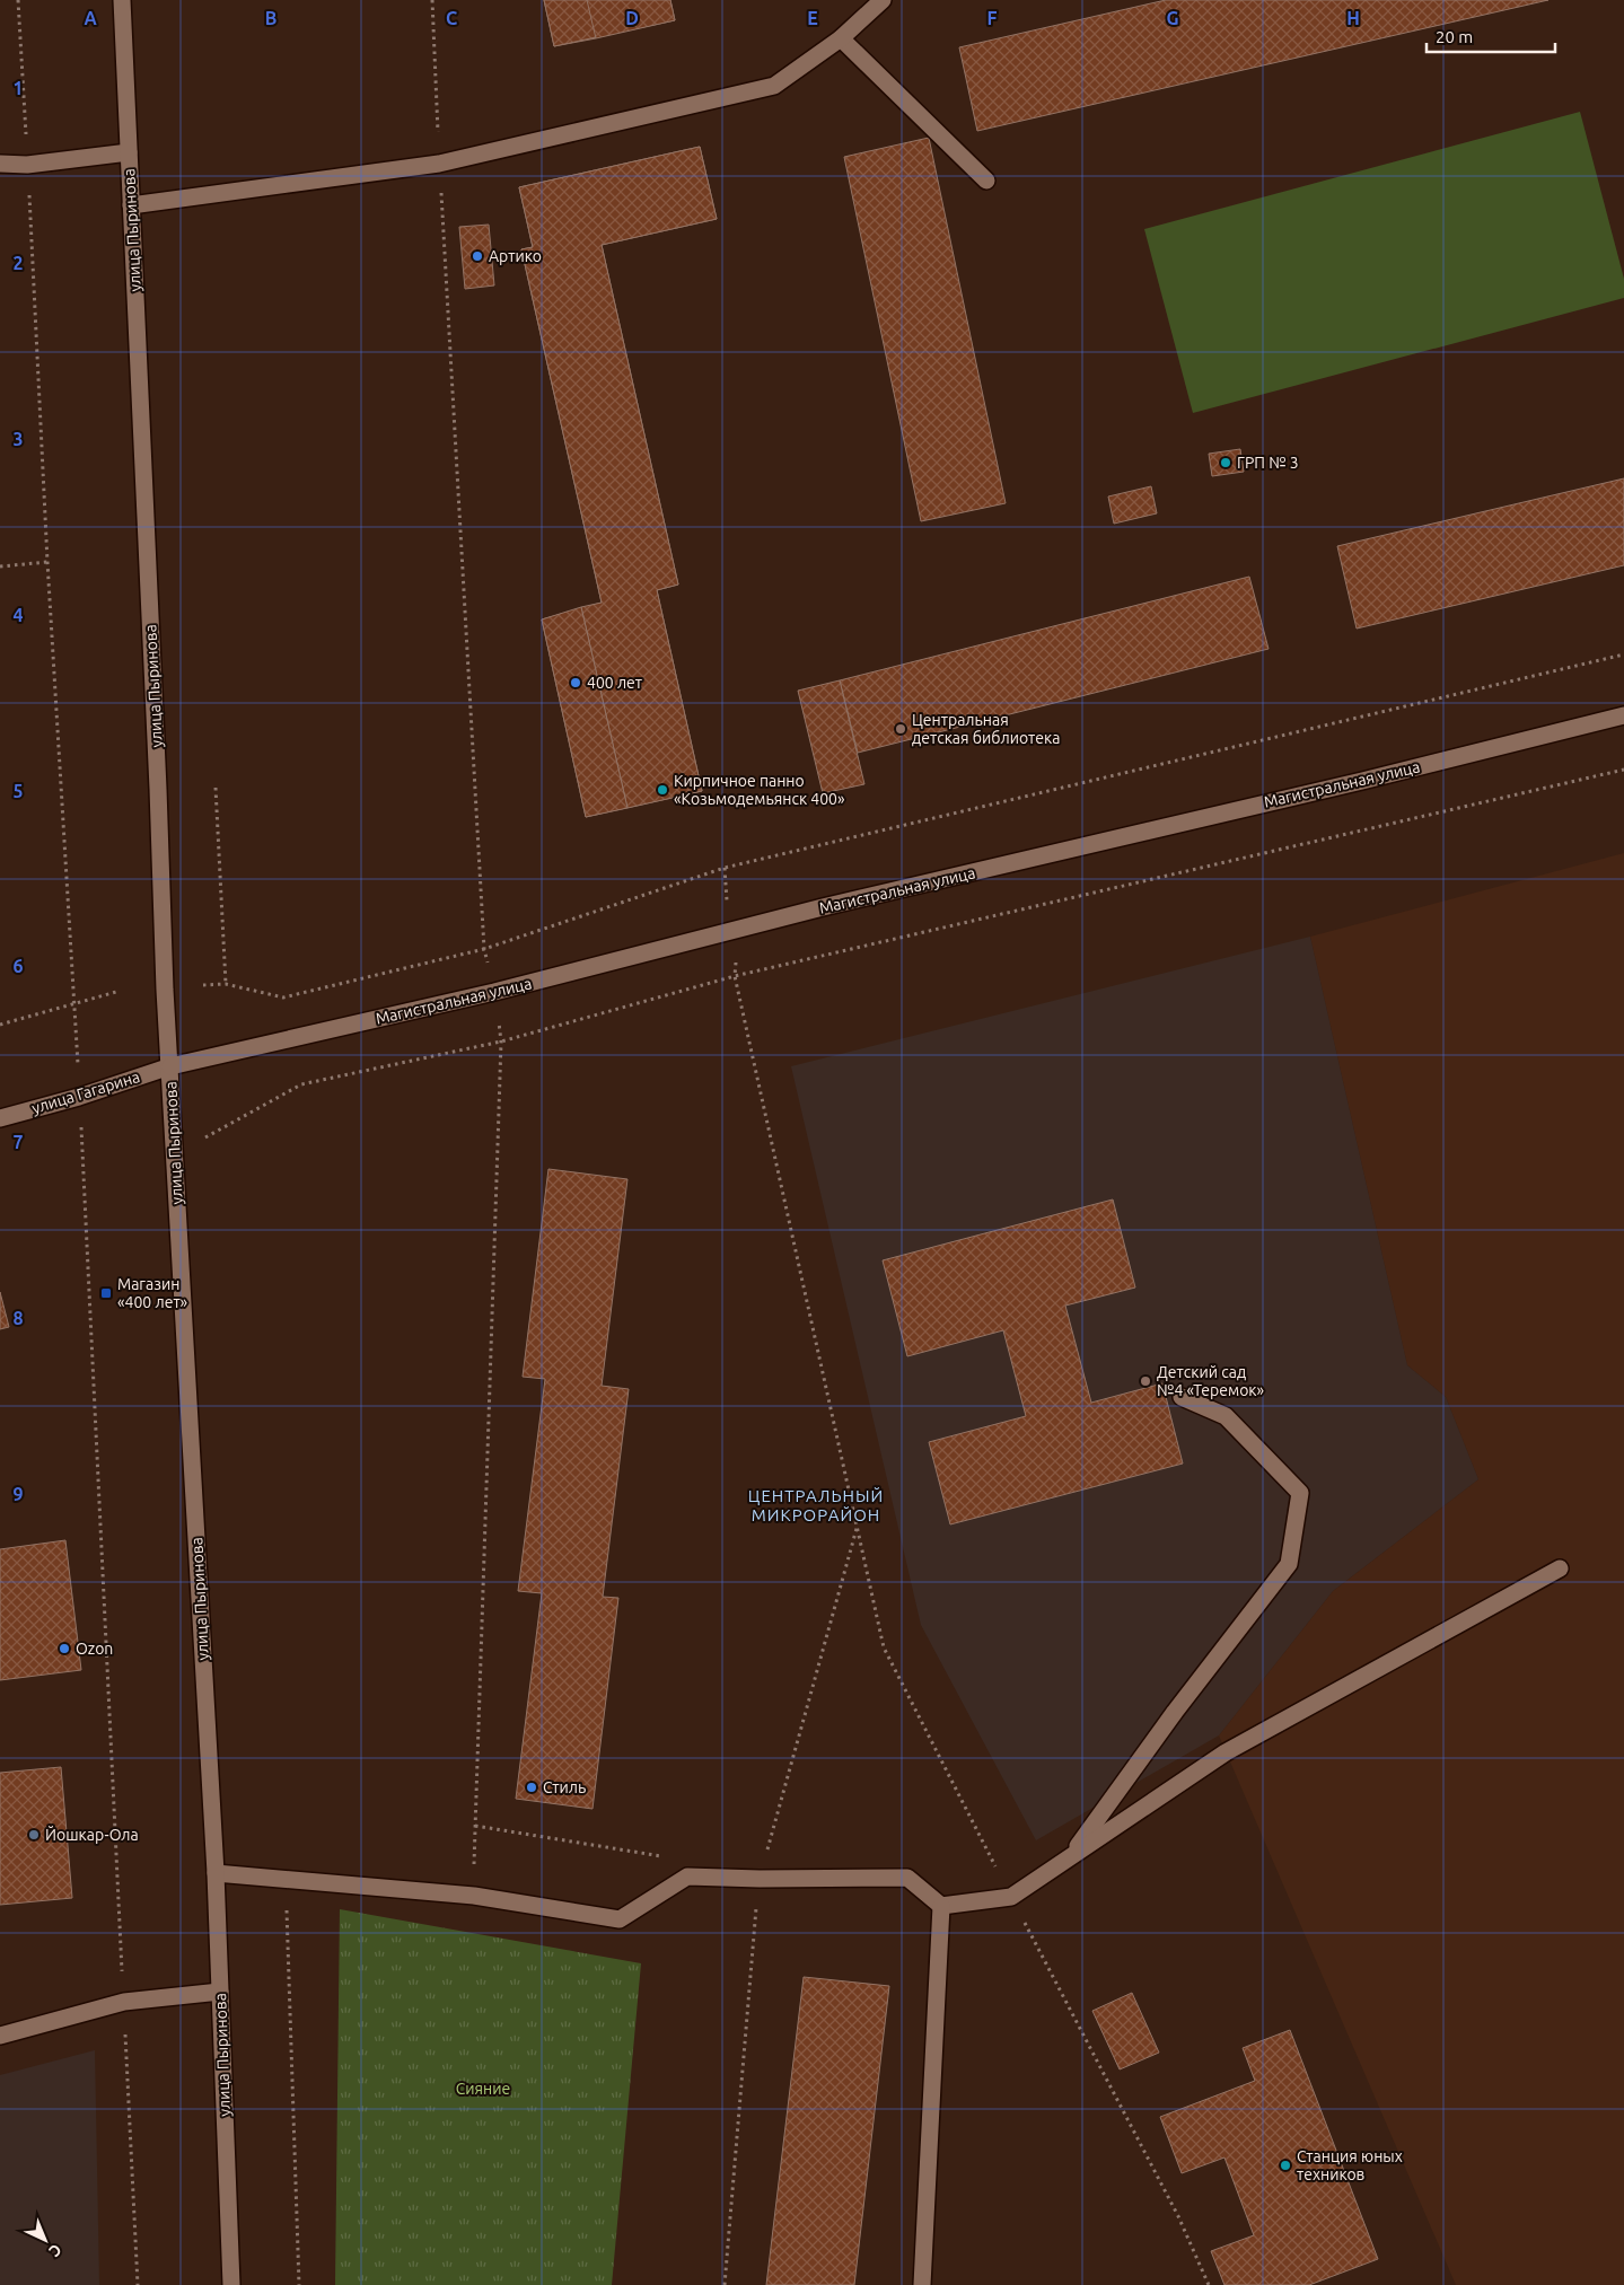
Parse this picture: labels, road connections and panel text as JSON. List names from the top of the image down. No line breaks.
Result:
{"streets":{"main road":["улица Пыринова","Магистральная улица","улица Гагарина"]},"crossings":[["улица Пыринова","Магистральная улица"],["улица Пыринова","улица Гагарина"],["Магистральная улица","улица Гагарина"]],"districts":["ЦЕНТРАЛЬНЫЙ МИКРОРАЙОН"],"parks":["Сияние"],"places":{"other":["Артико","ГРП № 3","400 лет","Центральная детская библиотека","Кирпичное панно «Козьмодемьянск 400»","Детский сад №4 «Теремок»","Ozon","Стиль","Йошкар-Ола","Станция юных техников"],"transit":["Магазин «400 лет»"]},"scale_bar":"20 m","north":"bottom right","grid":{"columns":["A","B","C","D","E","F","G","H"],"rows":["1","2","3","4","5","6","7","8","9"]}}
